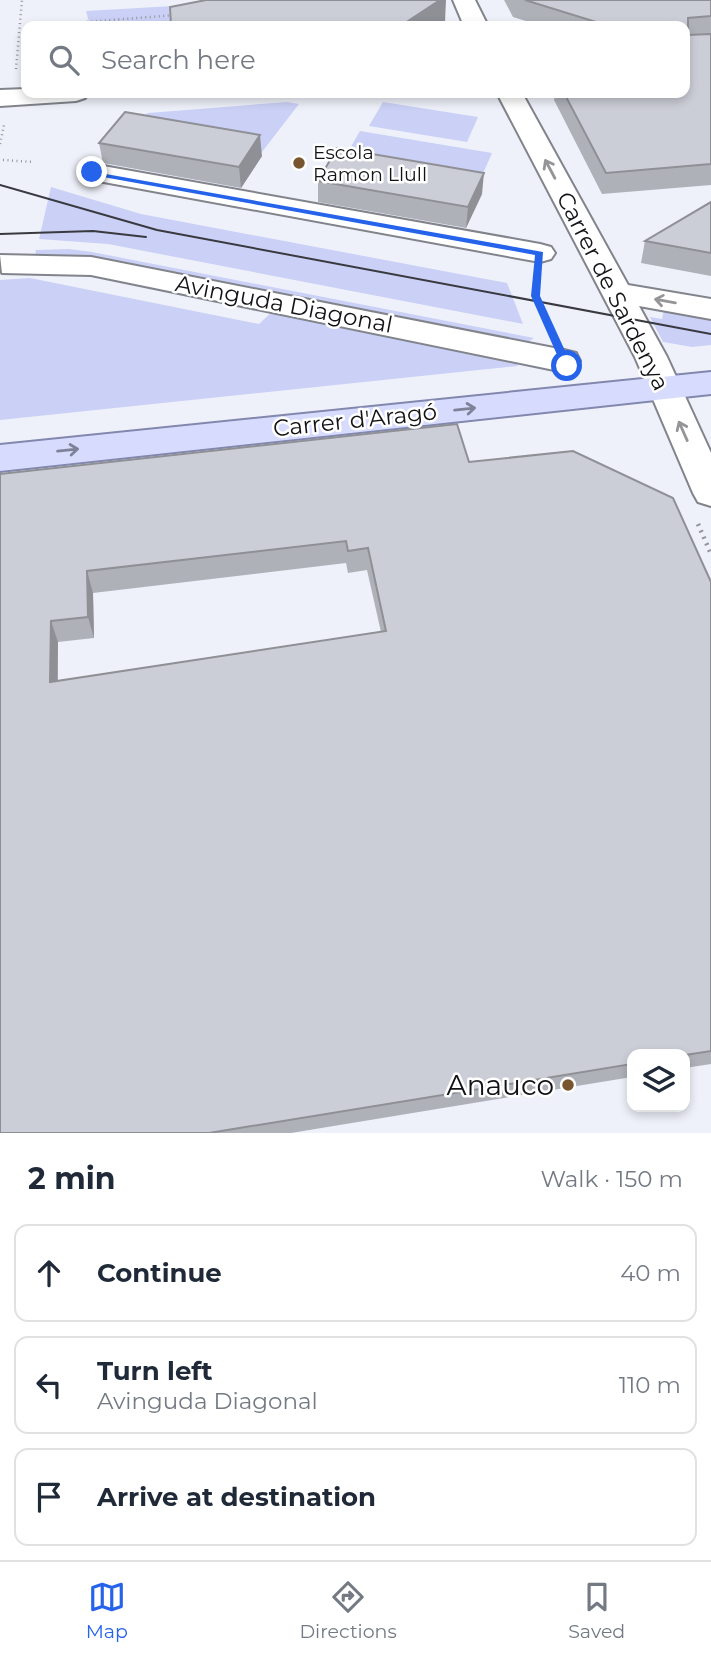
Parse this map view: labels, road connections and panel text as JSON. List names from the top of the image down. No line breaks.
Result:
{"streets":{"main road":["Carrer d'Aragó"],"street":["Carrer de Sardenya","Avinguda Diagonal"]},"crossings":[["Carrer de Sardenya","Carrer d'Aragó"]],"one_way":["Carrer de Sardenya","Carrer d'Aragó"],"places":["Escola Ramon Llull","Anauco"],"page":{"search":"Search here","heading":["2 min","Walk · 150 m"],"list":[["Continue","40 m"],["Turn left","Avinguda Diagonal","110 m"],"Arrive at destination"],"nav":["Map","Directions","Saved"]}}
